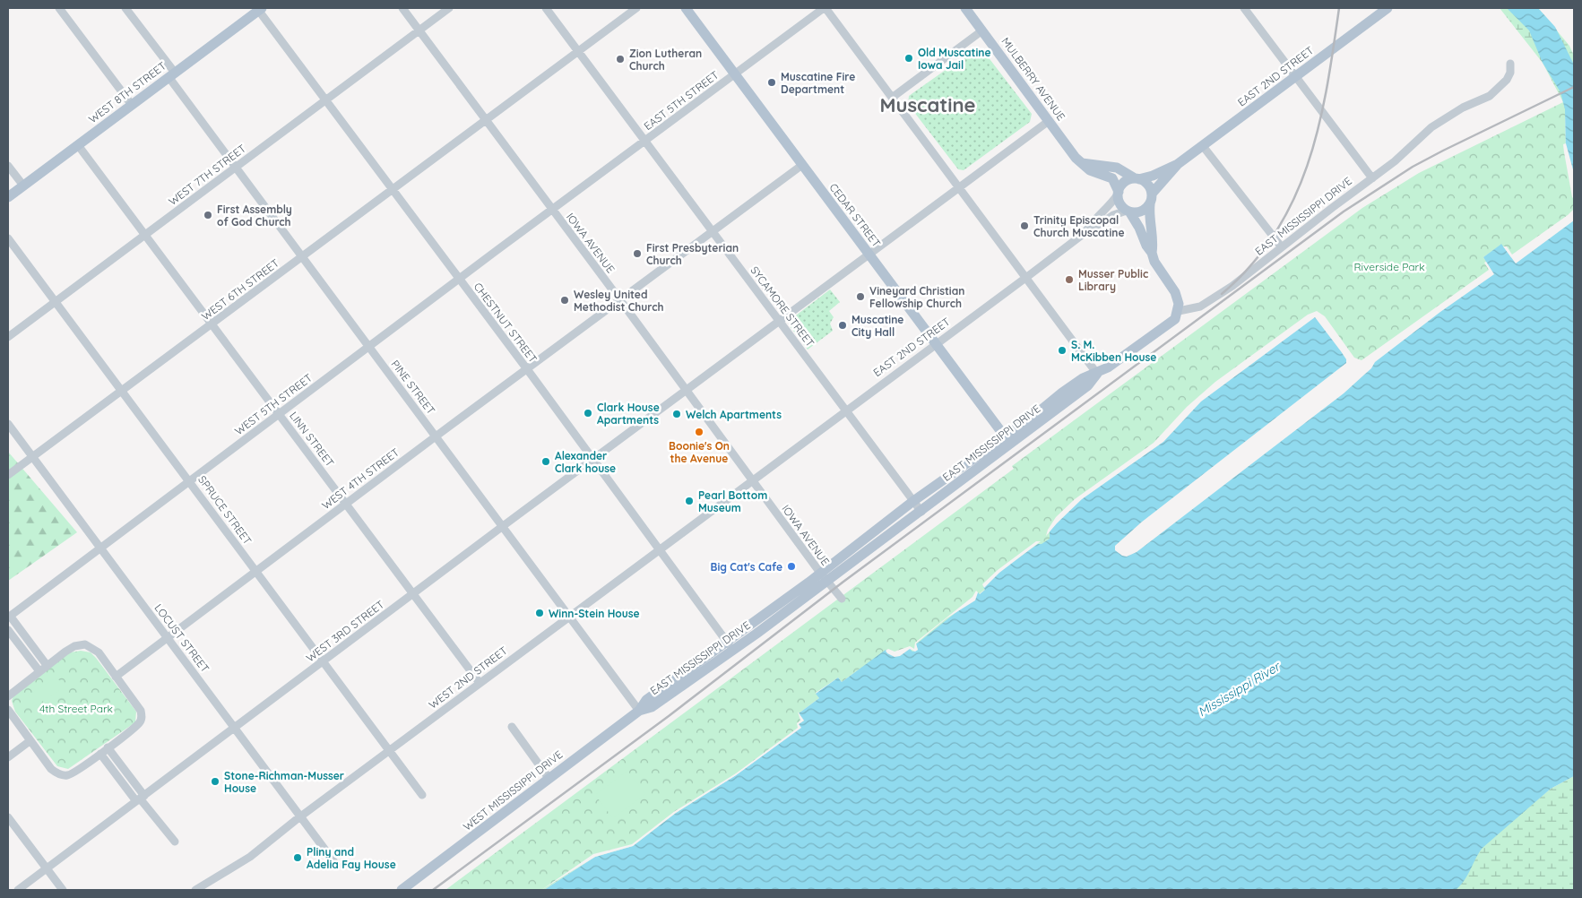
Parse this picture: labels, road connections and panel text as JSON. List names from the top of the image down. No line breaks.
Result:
{"streets":{"main road":["EAST 2ND STREET","MULBERRY AVENUE","WEST 8TH STREET","CEDAR STREET","EAST MISSISSIPPI DRIVE","WEST MISSISSIPPI DRIVE"],"street":["EAST 5TH STREET","WEST 7TH STREET","IOWA AVENUE","WEST 6TH STREET","SYCAMORE STREET","CHESTNUT STREET","PINE STREET","WEST 5TH STREET","LINN STREET","WEST 4TH STREET","SPRUCE STREET","WEST 3RD STREET","LOCUST STREET","WEST 2ND STREET"]},"crossings":[["EAST 2ND STREET","MULBERRY AVENUE"],["EAST 2ND STREET","CEDAR STREET"],["EAST 2ND STREET","IOWA AVENUE"],["EAST 2ND STREET","SYCAMORE STREET"],["EAST 2ND STREET","WEST 2ND STREET"],["MULBERRY AVENUE","WEST 3RD STREET"],["WEST 8TH STREET","CHESTNUT STREET"],["WEST 8TH STREET","PINE STREET"],["WEST 8TH STREET","LINN STREET"],["EAST 5TH STREET","CEDAR STREET"],["EAST 5TH STREET","IOWA AVENUE"],["EAST 5TH STREET","SYCAMORE STREET"],["EAST 5TH STREET","WEST 5TH STREET"],["WEST 7TH STREET","IOWA AVENUE"],["WEST 7TH STREET","CHESTNUT STREET"],["WEST 7TH STREET","PINE STREET"],["WEST 7TH STREET","LINN STREET"],["WEST 7TH STREET","SPRUCE STREET"],["CEDAR STREET","EAST MISSISSIPPI DRIVE"],["CEDAR STREET","WEST 4TH STREET"],["CEDAR STREET","WEST 3RD STREET"],["EAST MISSISSIPPI DRIVE","IOWA AVENUE"],["EAST MISSISSIPPI DRIVE","SYCAMORE STREET"],["EAST MISSISSIPPI DRIVE","CHESTNUT STREET"],["EAST MISSISSIPPI DRIVE","PINE STREET"],["EAST MISSISSIPPI DRIVE","WEST MISSISSIPPI DRIVE"],["IOWA AVENUE","WEST 6TH STREET"],["IOWA AVENUE","WEST 5TH STREET"],["IOWA AVENUE","WEST 4TH STREET"],["IOWA AVENUE","WEST 3RD STREET"],["IOWA AVENUE","WEST 2ND STREET"],["WEST 6TH STREET","SYCAMORE STREET"],["WEST 6TH STREET","CHESTNUT STREET"],["WEST 6TH STREET","PINE STREET"],["WEST 6TH STREET","LINN STREET"],["WEST 6TH STREET","SPRUCE STREET"],["WEST 6TH STREET","LOCUST STREET"],["SYCAMORE STREET","WEST 4TH STREET"],["SYCAMORE STREET","WEST 3RD STREET"],["CHESTNUT STREET","WEST 5TH STREET"],["CHESTNUT STREET","WEST 4TH STREET"],["CHESTNUT STREET","WEST 3RD STREET"],["CHESTNUT STREET","WEST 2ND STREET"],["PINE STREET","WEST 5TH STREET"],["PINE STREET","WEST 4TH STREET"],["PINE STREET","WEST 3RD STREET"],["PINE STREET","WEST 2ND STREET"],["PINE STREET","WEST MISSISSIPPI DRIVE"],["WEST 5TH STREET","LINN STREET"],["WEST 5TH STREET","SPRUCE STREET"],["WEST 5TH STREET","LOCUST STREET"],["LINN STREET","WEST 4TH STREET"],["LINN STREET","WEST 3RD STREET"],["LINN STREET","WEST 2ND STREET"],["WEST 4TH STREET","SPRUCE STREET"],["WEST 4TH STREET","LOCUST STREET"],["SPRUCE STREET","WEST 3RD STREET"],["SPRUCE STREET","WEST 2ND STREET"],["WEST 3RD STREET","LOCUST STREET"],["LOCUST STREET","WEST 2ND STREET"]],"districts":["Muscatine"],"water":["Mississippi River"],"parks":["Riverside Park","4th Street Park"],"places":["Old Muscatine Iowa Jail","Zion Lutheran Church","Muscatine Fire Department","First Assembly of God Church","Trinity Episcopal Church Muscatine","First Presbyterian Church","Musser Public Library","Vineyard Christian Fellowship Church","Wesley United Methodist Church","Muscatine City Hall","S. M. McKibben House","Clark House Apartments","Welch Apartments","Boonie's On the Avenue","Alexander Clark house","Pearl Bottom Museum","Big Cat's Cafe","Winn-Stein House","Stone-Richman-Musser House","Pliny and Adelia Fay House"]}
